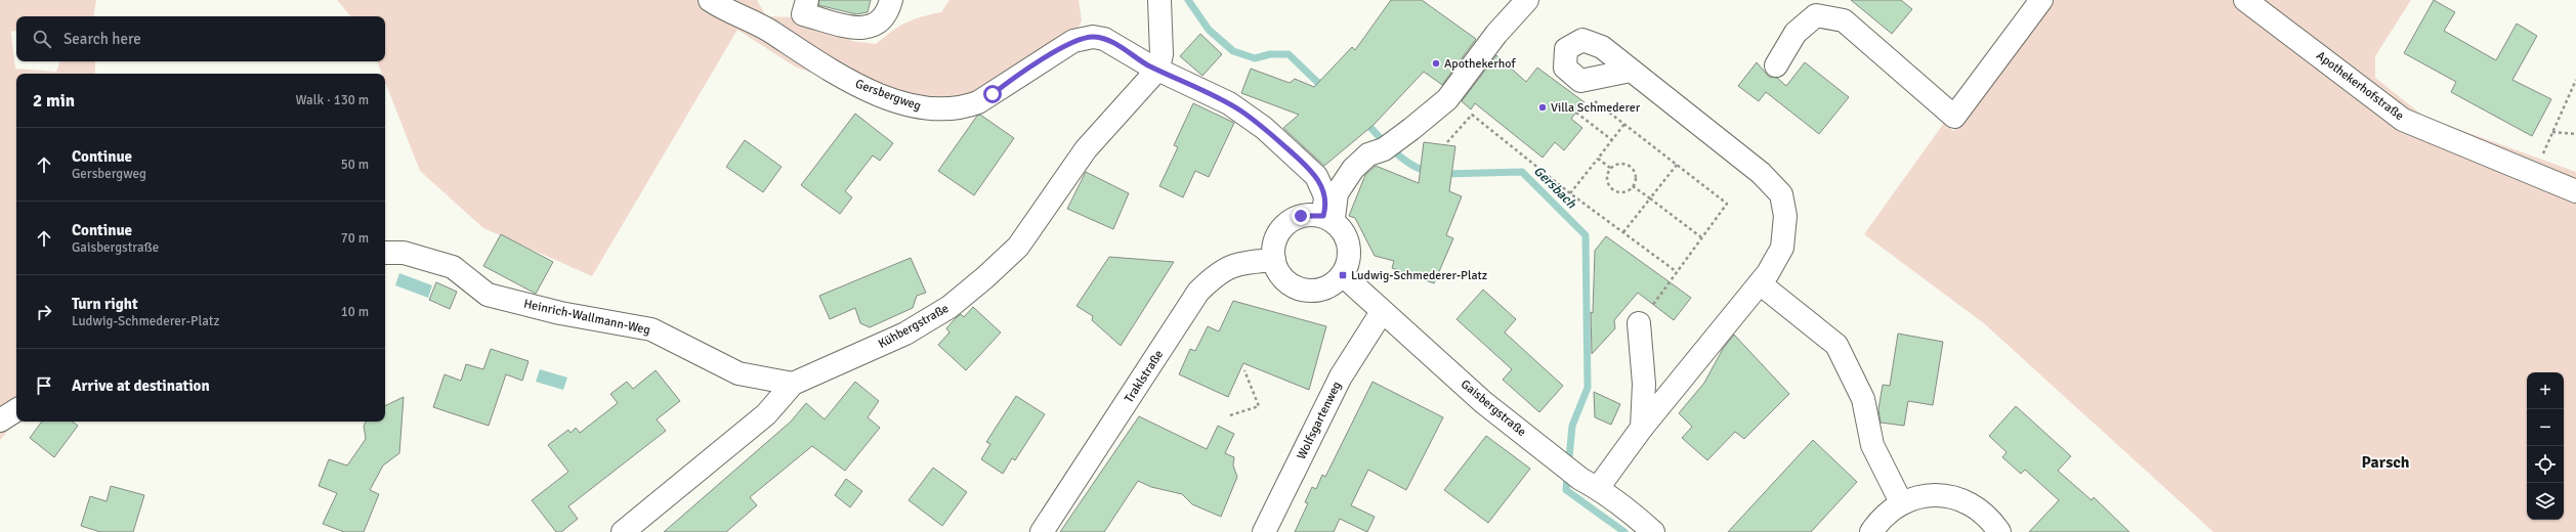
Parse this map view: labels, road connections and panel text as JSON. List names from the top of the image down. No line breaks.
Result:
{"streets":{"street":["Apothekerhofstraße","Gersbergweg","Heinrich-Wallmann-Weg","Kühbergstraße","Traklstraße","Gaisbergstraße","Wolfsgartenweg"]},"crossings":[["Gersbergweg","Kühbergstraße"],["Heinrich-Wallmann-Weg","Kühbergstraße"],["Traklstraße","Gaisbergstraße"],["Gaisbergstraße","Wolfsgartenweg"]],"districts":["Parsch"],"water":["Gersbach"],"places":{"other":["Apothekerhof","Villa Schmederer"],"transit":["Ludwig-Schmederer-Platz"]},"page":{"search":"Search here","heading":["2 min","Walk · 130 m"],"list":[["Continue","Gersbergweg","50 m"],["Continue","Gaisbergstraße","70 m"],["Turn right","Ludwig-Schmederer-Platz","10 m"],"Arrive at destination"],"map_buttons":["+","−"]}}
